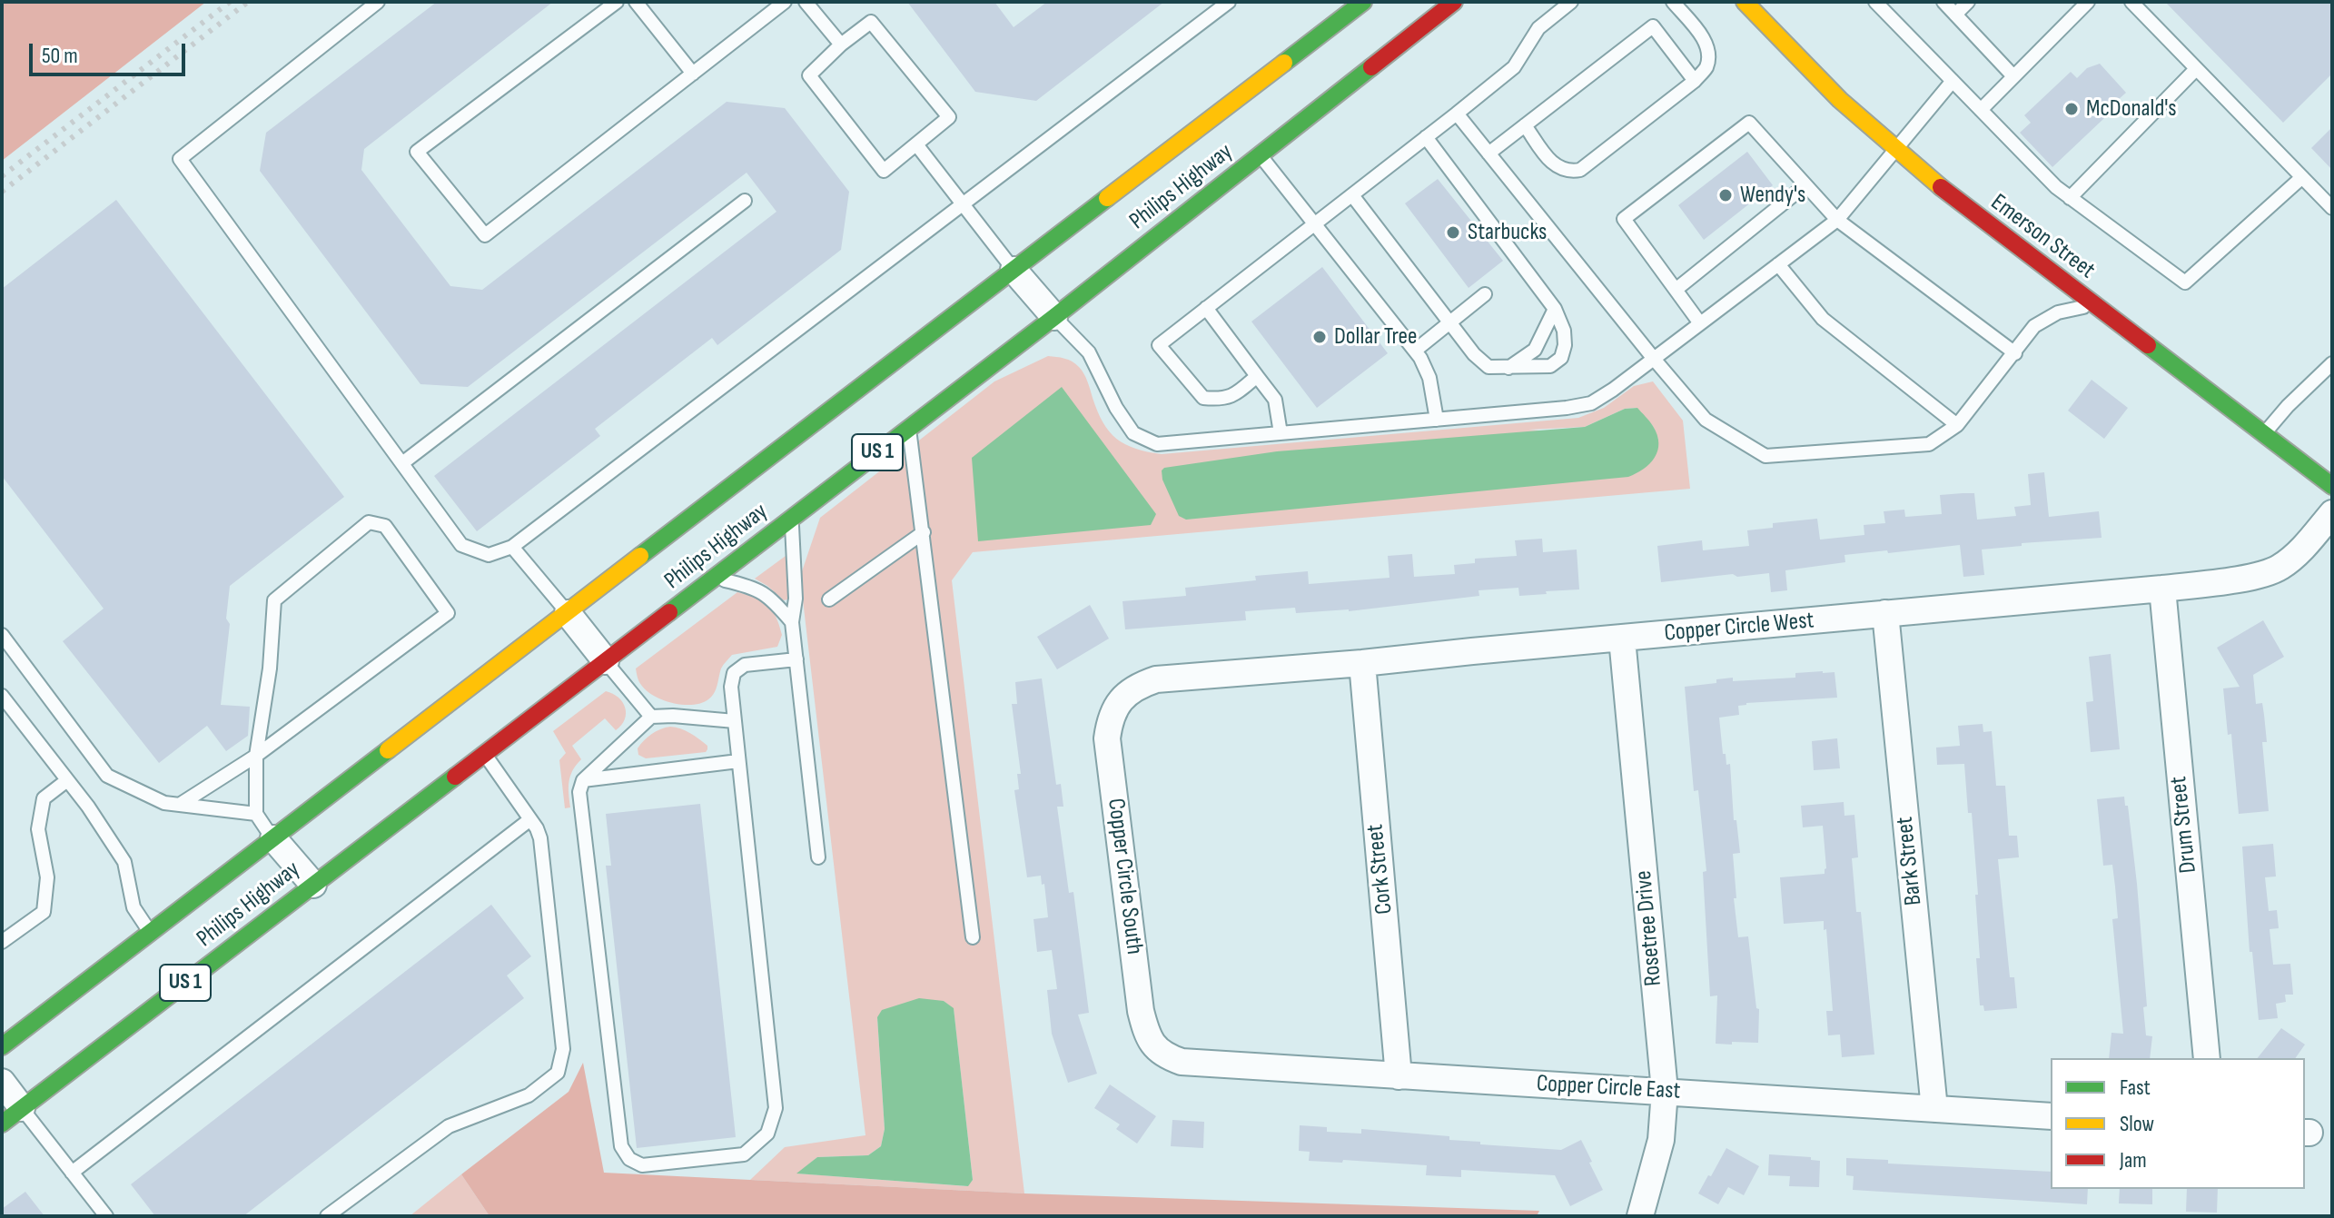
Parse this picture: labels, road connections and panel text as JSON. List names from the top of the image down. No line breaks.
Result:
{"streets":{"main road":["Philips Highway","Emerson Street","US 1"],"street":["Copper Circle West","Drum Street","Bark Street","Cork Street","Copper Circle South","Rosetree Drive","Copper Circle East"]},"crossings":[["Copper Circle West","Drum Street"],["Copper Circle West","Bark Street"],["Copper Circle West","Cork Street"],["Copper Circle West","Copper Circle South"],["Copper Circle West","Rosetree Drive"],["Bark Street","Copper Circle East"],["Cork Street","Copper Circle East"],["Copper Circle South","Copper Circle East"],["Rosetree Drive","Copper Circle East"]],"places":["McDonald's","Wendy's","Starbucks","Dollar Tree"],"legend":["Fast","Slow","Jam"],"scale_bar":"50 m"}
